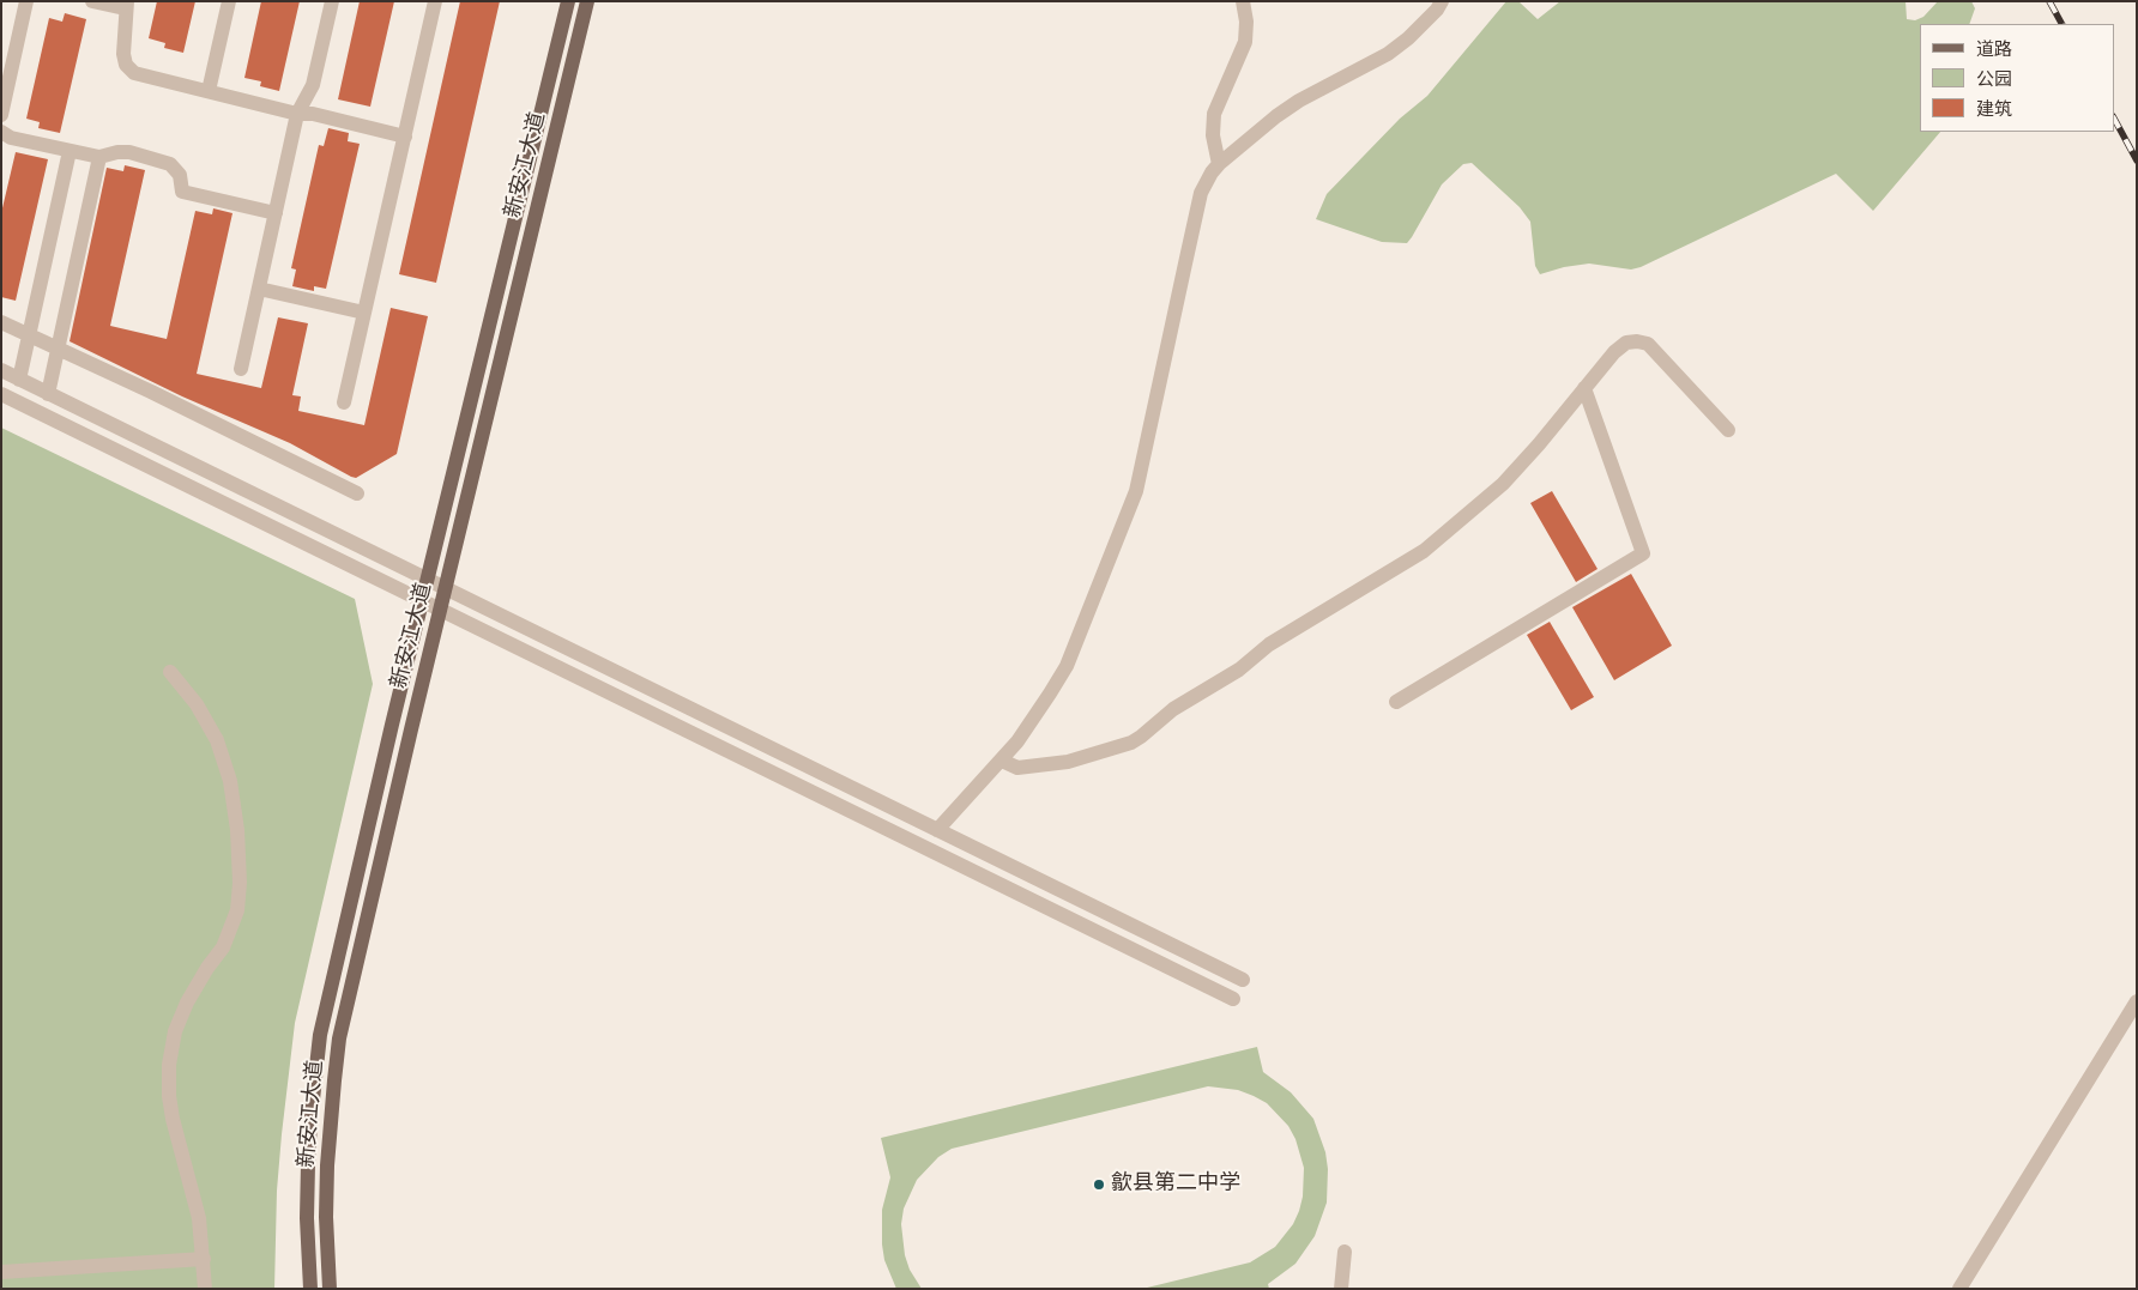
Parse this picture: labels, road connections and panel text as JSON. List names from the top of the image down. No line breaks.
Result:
{"streets":{"main road":["新安江大道"]},"places":["歙县第二中学"],"legend":["道路","公园","建筑"]}
